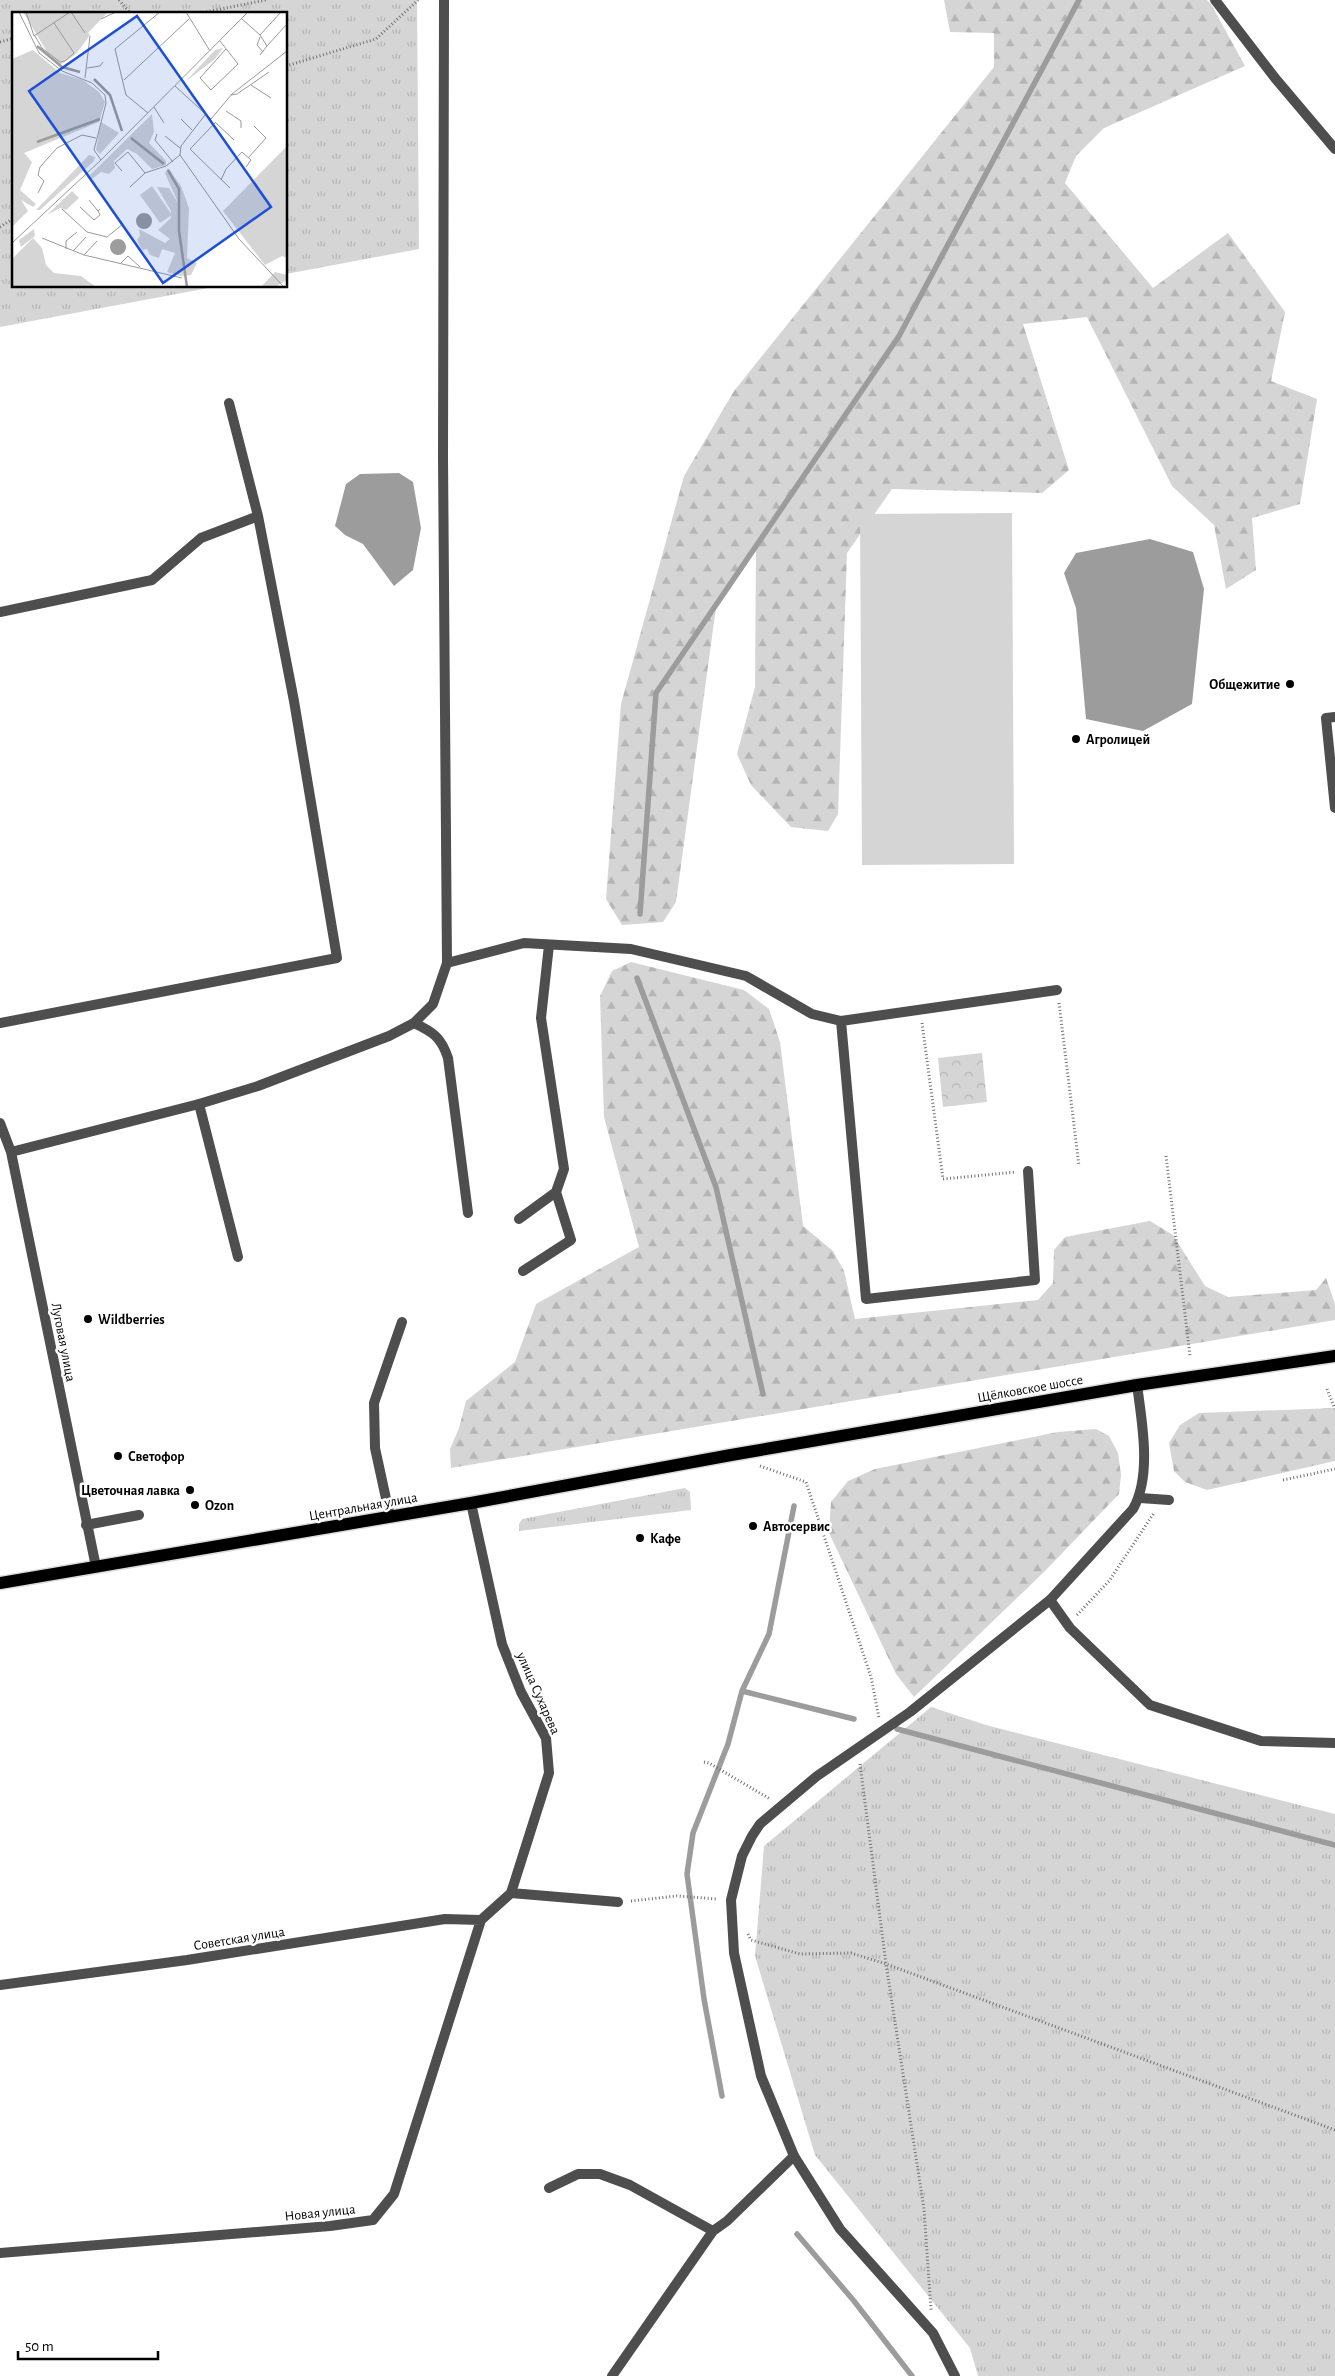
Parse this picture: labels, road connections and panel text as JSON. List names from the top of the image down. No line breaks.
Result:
{"streets":{"main road":["Щёлковское шоссе","Центральная улица"],"street":["Луговая улица","улица Сухарева","Советская улица","Новая улица"]},"crossings":[["Луговая улица","Центральная улица"],["Щёлковское шоссе","Центральная улица"],["Центральная улица","улица Сухарева"],["Советская улица","Новая улица"]],"places":["Общежитие","Агролицей","Wildberries","Светофор","Цветочная лавка","Ozon","Автосервис","Кафе"],"scale_bar":"50 m"}
